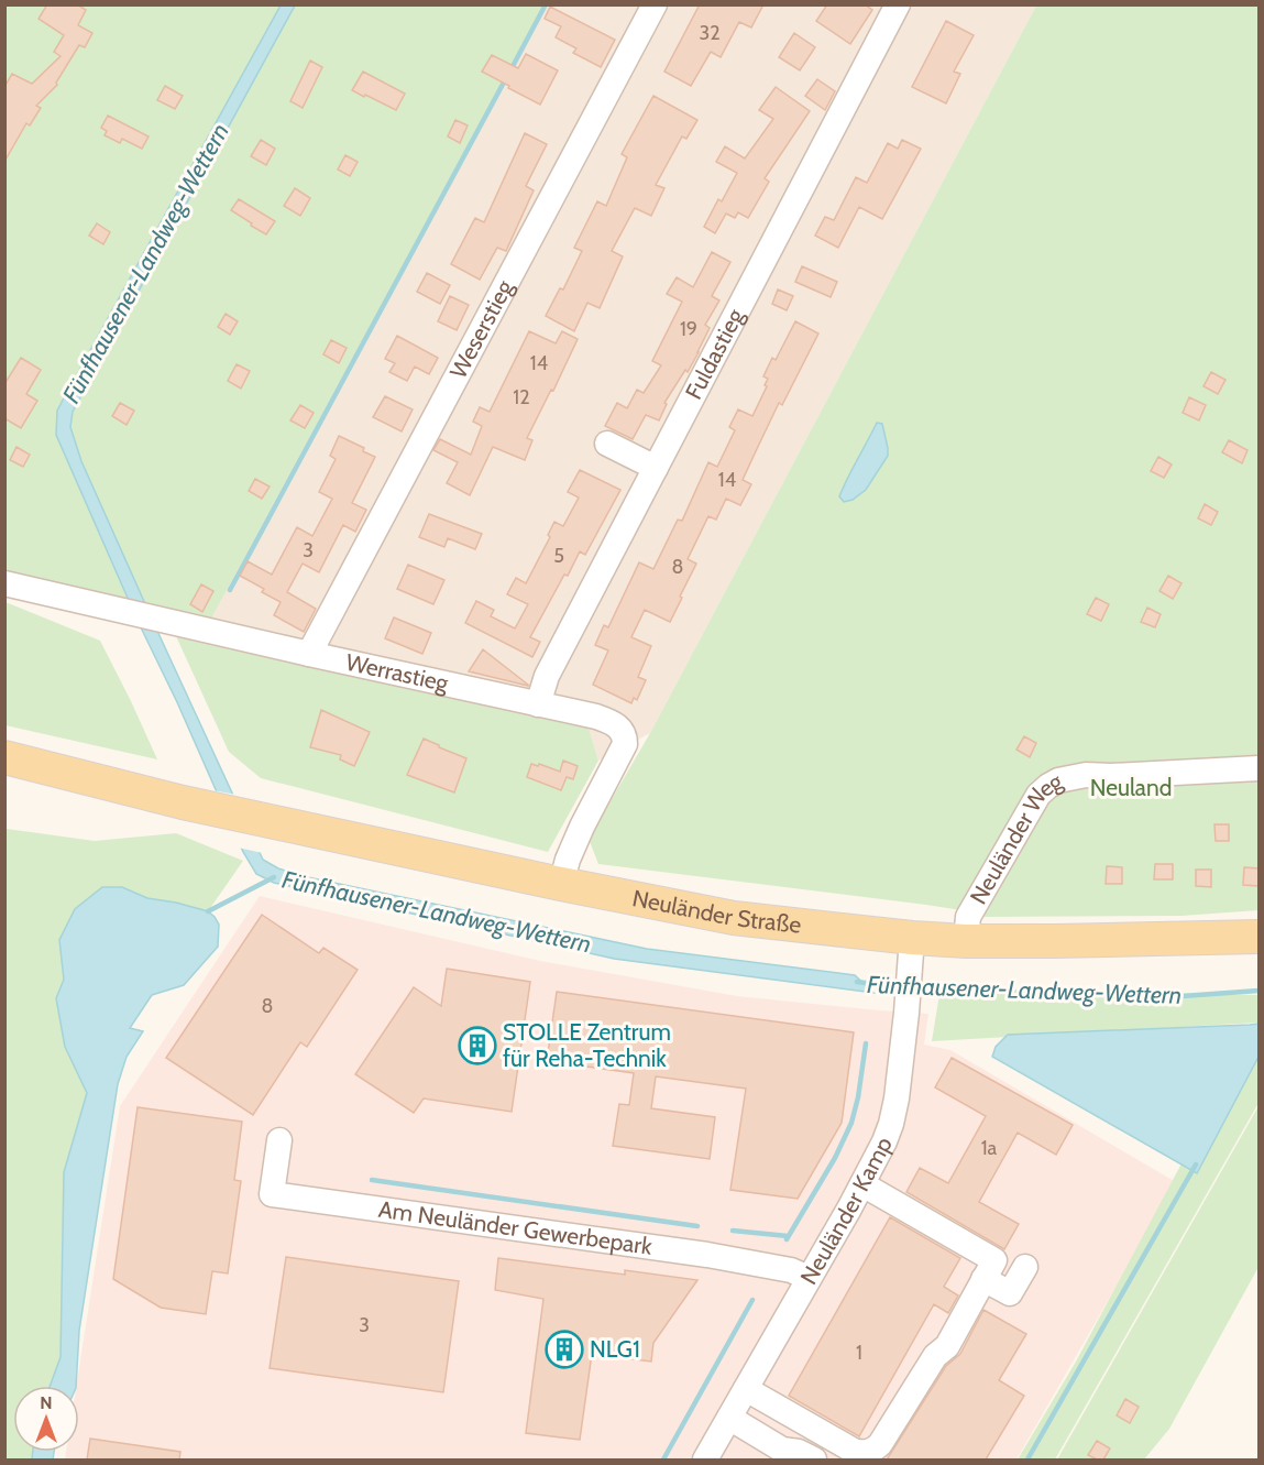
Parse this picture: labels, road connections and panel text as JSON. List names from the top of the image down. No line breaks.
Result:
{"streets":{"main road":["Neuländer Straße"],"street":["Weserstieg","Fuldastieg","Werrastieg","Neuländer Weg","Neuländer Kamp","Am Neuländer Gewerbepark"]},"crossings":[["Weserstieg","Werrastieg"],["Fuldastieg","Werrastieg"],["Werrastieg","Neuländer Straße"],["Neuländer Weg","Neuländer Straße"],["Neuländer Straße","Neuländer Kamp"],["Neuländer Kamp","Am Neuländer Gewerbepark"]],"water":["Fünfhausener-Landweg-Wettern"],"parks":["Neuland"],"places":{"building":["STOLLE Zentrum für Reha-Technik","NLG1"]},"house_numbers":["32","19","14","12","14","3","5","8","8","1a","3","1"],"north":"top"}
